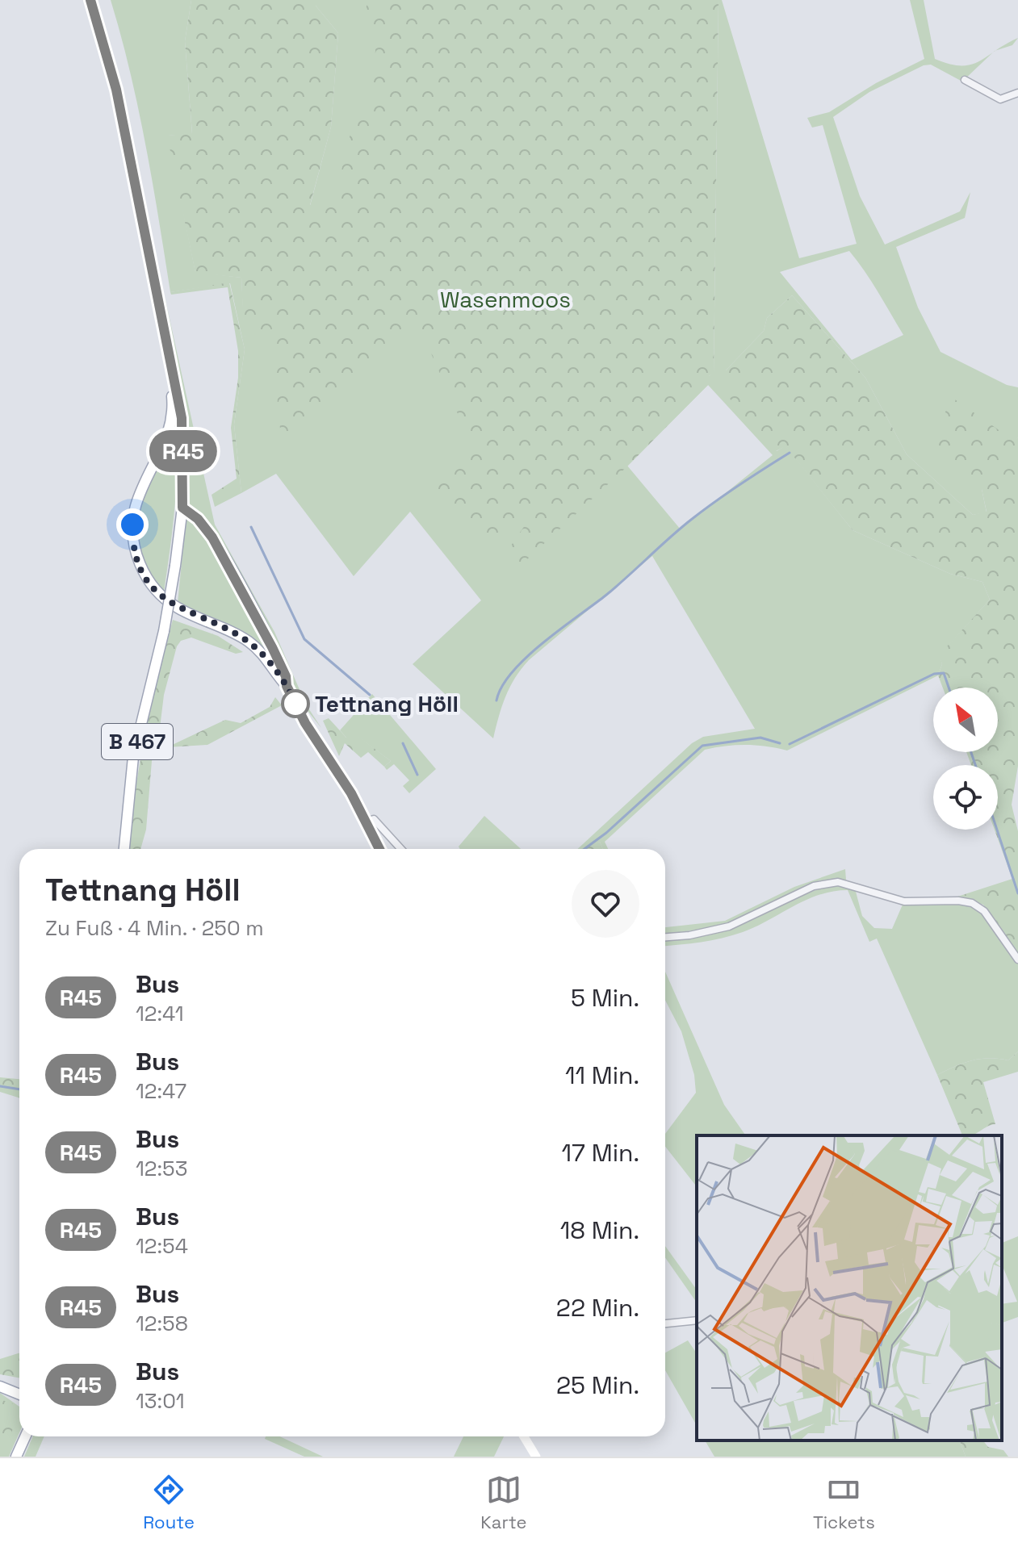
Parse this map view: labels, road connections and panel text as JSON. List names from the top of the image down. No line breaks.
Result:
{"streets":{"main road":["B 467"]},"parks":["Wasenmoos"],"places":["Tettnang Höll"],"lines":["bus line R45"],"north":"top left","page":{"on_map":"R45","heading":["Tettnang Höll","Zu Fuß · 4 Min. · 250 m"],"list":[{"mark":"R45","name":"Bus","note":"12:41","value":"5 Min."},{"mark":"R45","name":"Bus","note":"12:47","value":"11 Min."},{"mark":"R45","name":"Bus","note":"12:53","value":"17 Min."},{"mark":"R45","name":"Bus","note":"12:54","value":"18 Min."},{"mark":"R45","name":"Bus","note":"12:58","value":"22 Min."},{"mark":"R45","name":"Bus","note":"13:01","value":"25 Min."}],"tabs":["Route","Karte","Tickets"]}}
